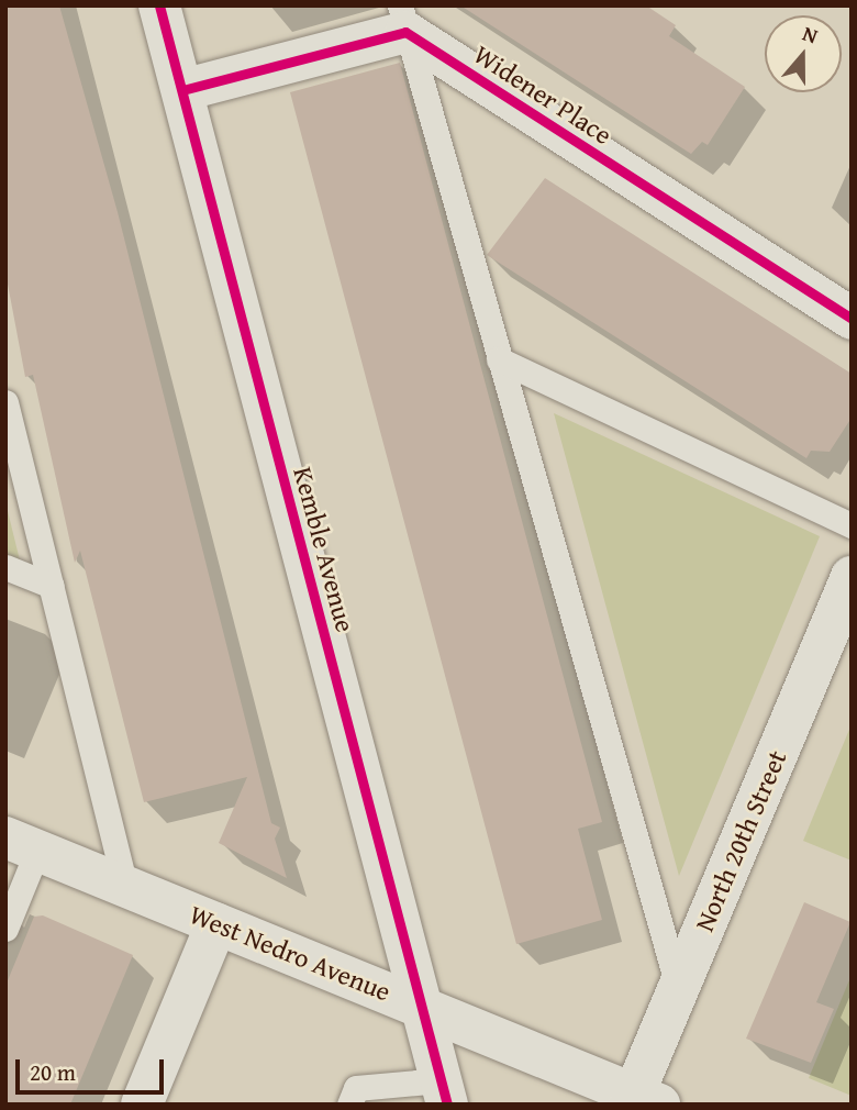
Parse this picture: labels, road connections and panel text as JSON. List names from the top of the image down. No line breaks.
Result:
{"streets":{"street":["Widener Place","Kemble Avenue","North 20th Street","West Nedro Avenue"]},"crossings":[["Kemble Avenue","West Nedro Avenue"],["North 20th Street","West Nedro Avenue"]],"scale_bar":"20 m","north":"top"}
